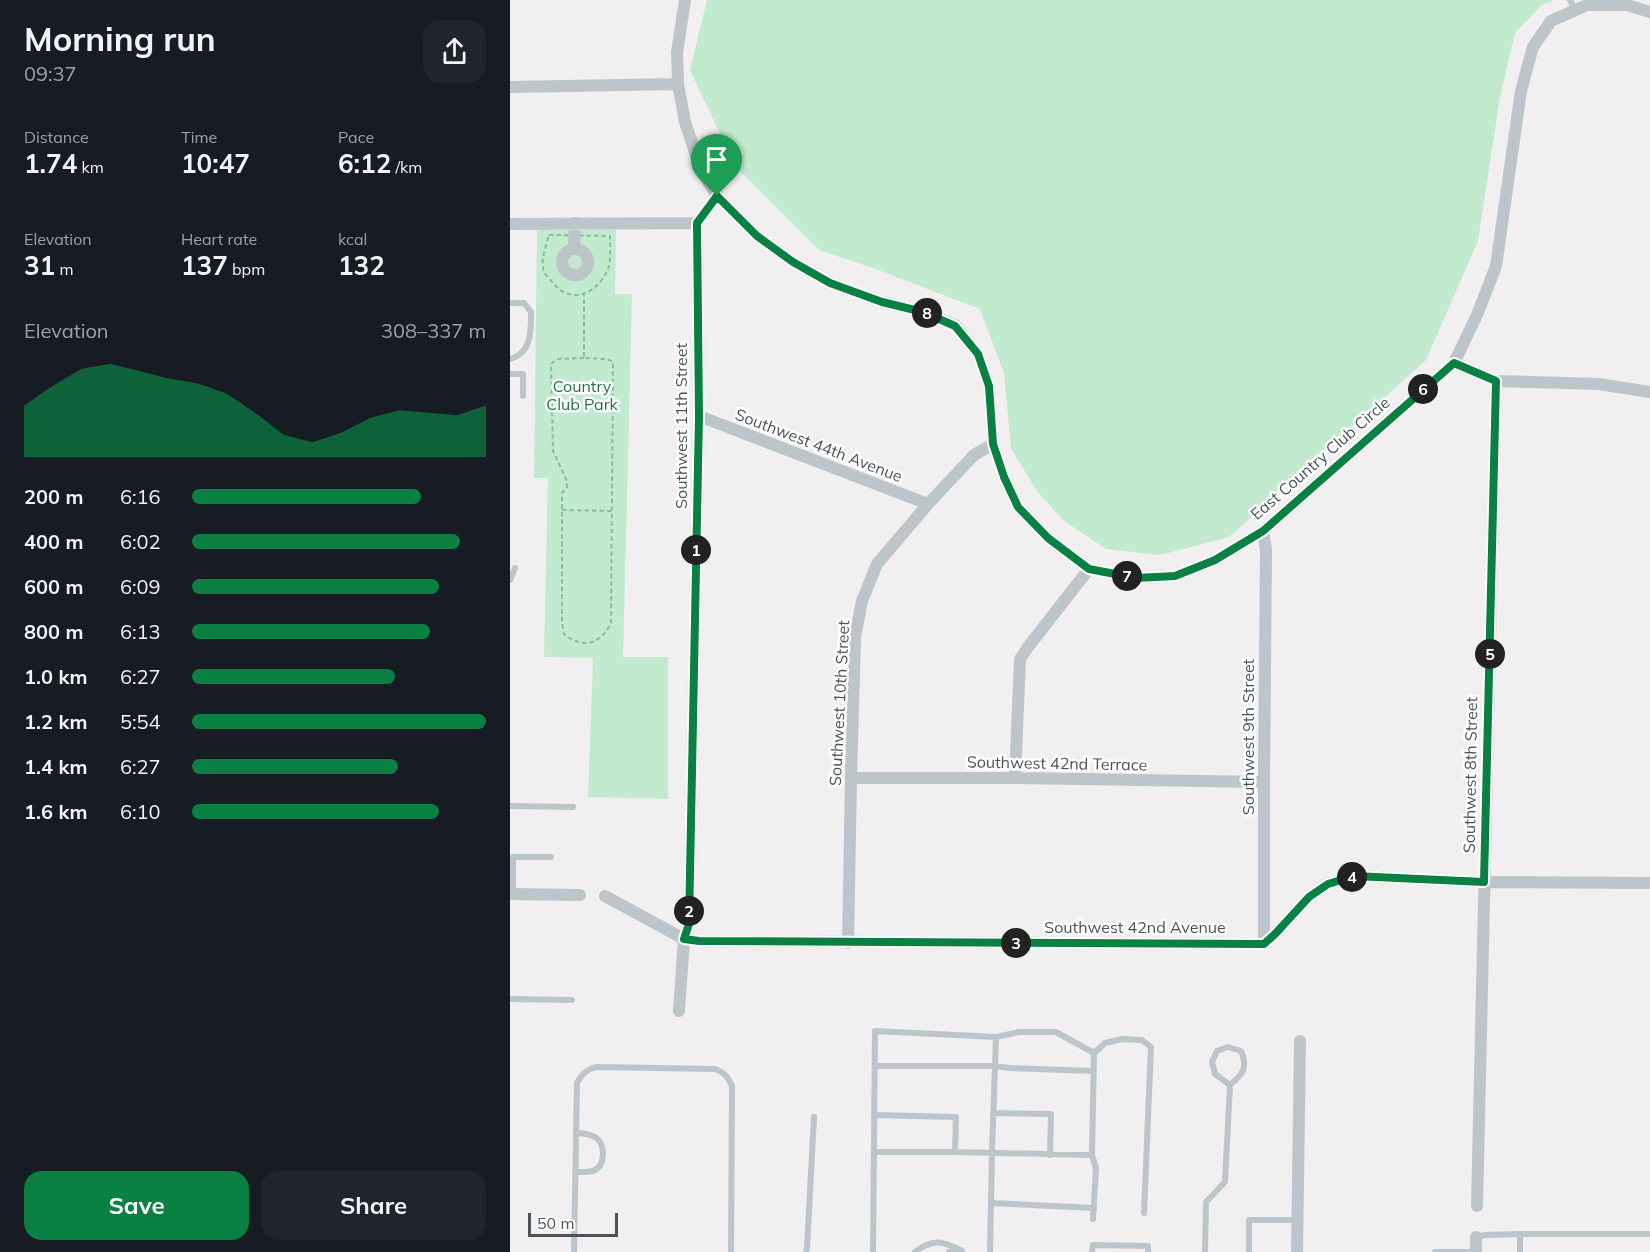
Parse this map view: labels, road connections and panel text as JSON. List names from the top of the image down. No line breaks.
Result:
{"streets":{"street":["Southwest 11th Street","Southwest 44th Avenue","East Country Club Circle","Southwest 10th Street","Southwest 9th Street","Southwest 42nd Terrace","Southwest 8th Street","Southwest 42nd Avenue"]},"crossings":[["Southwest 11th Street","Southwest 44th Avenue"],["Southwest 11th Street","Southwest 42nd Avenue"],["Southwest 44th Avenue","Southwest 10th Street"],["East Country Club Circle","Southwest 10th Street"],["East Country Club Circle","Southwest 9th Street"],["Southwest 10th Street","Southwest 42nd Terrace"],["Southwest 10th Street","Southwest 42nd Avenue"],["Southwest 9th Street","Southwest 42nd Terrace"],["Southwest 9th Street","Southwest 42nd Avenue"]],"parks":["Country Club Park"],"scale_bar":"50 m","page":{"heading":["Morning run","09:37"],"stats":[["Distance","1.74 km"],["Time","10:47"],["Pace","6:12 /km"],["Elevation","31 m"],["Heart rate","137 bpm"],["kcal","132"]],"pins":["8","6","1","7","5","4","2","3"],"chart":["Elevation","308–337 m"],"list":[{"name":"200 m","note":"6:16"},{"name":"400 m","note":"6:02"},{"name":"600 m","note":"6:09"},{"name":"800 m","note":"6:13"},{"name":"1.0 km","note":"6:27"},{"name":"1.2 km","note":"5:54"},{"name":"1.4 km","note":"6:27"},{"name":"1.6 km","note":"6:10"}],"buttons":["Save","Share"],"scale":"50 m"}}
